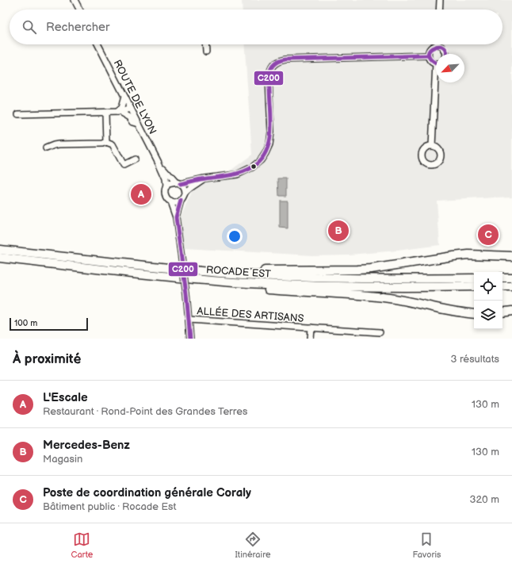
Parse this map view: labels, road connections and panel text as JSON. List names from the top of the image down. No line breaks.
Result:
{"streets":{"highway":["ROCADE EST"],"street":["ROUTE DE LYON","ALLÉE DES ARTISANS"]},"lines":["transit line C200"],"scale_bar":"100 m","north":"bottom left","page":{"search":"Rechercher","pins":["A","B","C"],"scale":"100 m","heading":["À proximité","3 résultats"],"list":[{"mark":"A","name":"L'Escale","note":"Restaurant · Rond-Point des Grandes Terres","value":"130 m"},{"mark":"B","name":"Mercedes-Benz","note":"Magasin","value":"130 m"},{"mark":"C","name":"Poste de coordination générale Coraly","note":"Bâtiment public · Rocade Est","value":"320 m"}],"nav":["Carte","Itinéraire","Favoris"]}}
